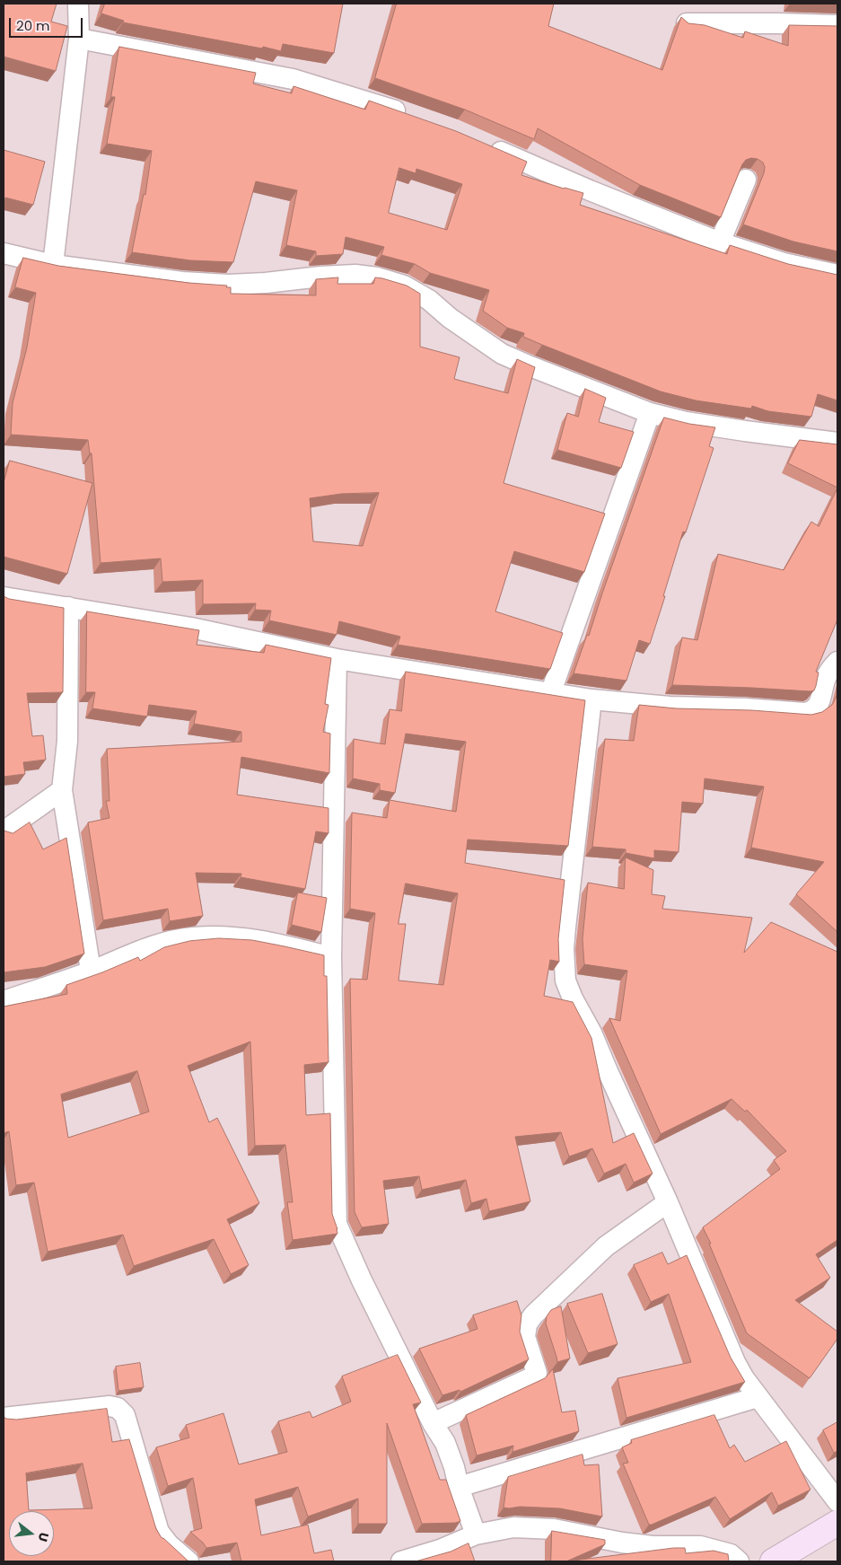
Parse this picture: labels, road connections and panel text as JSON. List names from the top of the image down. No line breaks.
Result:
{"scale_bar":"20 m","north":"right"}
